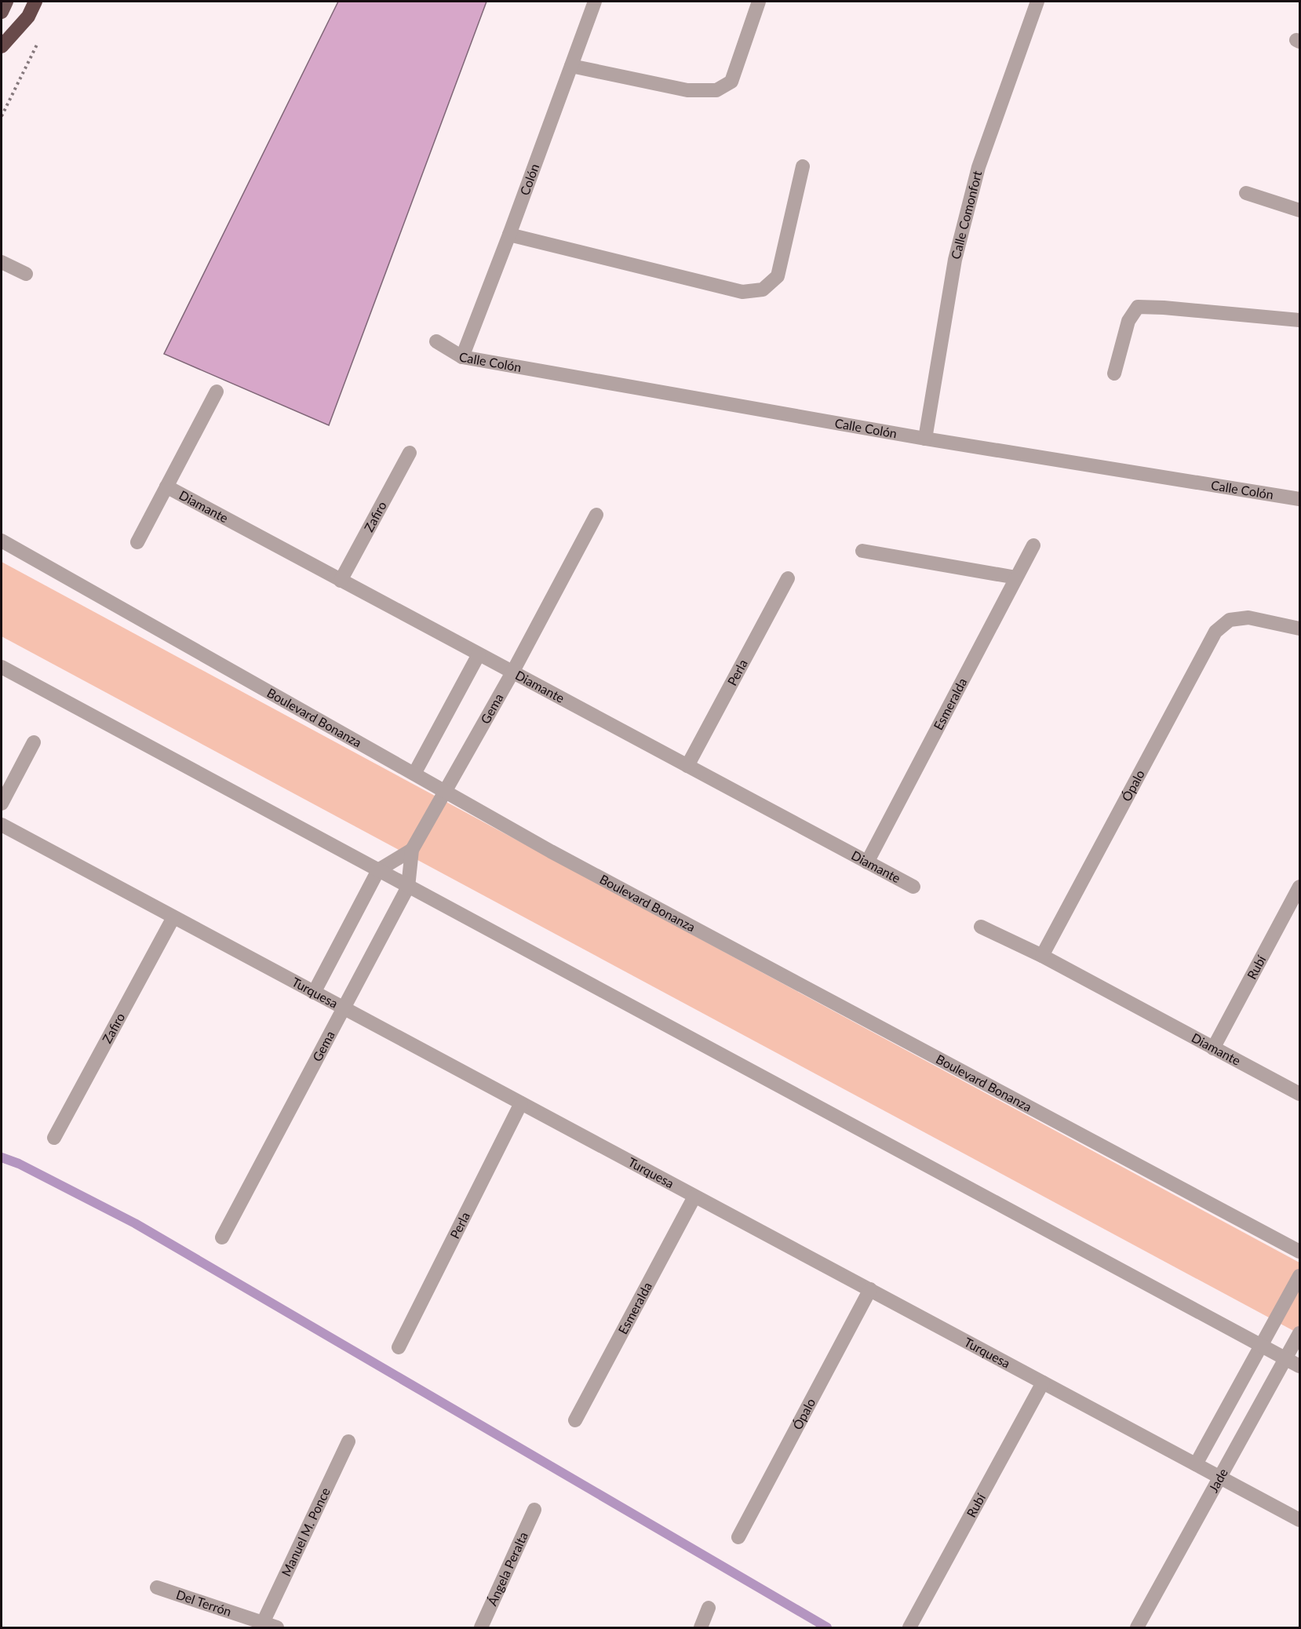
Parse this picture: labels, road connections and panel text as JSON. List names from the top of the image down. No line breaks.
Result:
{"streets":{"street":["Colón","Calle Comonfort","Calle Colón","Diamante","Zafiro","Perla","Esmeralda","Gema","Boulevard Bonanza","Ópalo","Rubí","Turquesa","Jade","Manuel M. Ponce","Ángela Peralta","Del Terrón"]},"crossings":[["Colón","Calle Colón"],["Calle Comonfort","Calle Colón"],["Diamante","Zafiro"],["Diamante","Perla"],["Diamante","Esmeralda"],["Diamante","Gema"],["Diamante","Ópalo"],["Diamante","Rubí"],["Zafiro","Turquesa"],["Perla","Turquesa"],["Esmeralda","Turquesa"],["Gema","Boulevard Bonanza"],["Gema","Turquesa"],["Ópalo","Turquesa"],["Rubí","Turquesa"],["Turquesa","Jade"],["Manuel M. Ponce","Del Terrón"]]}
